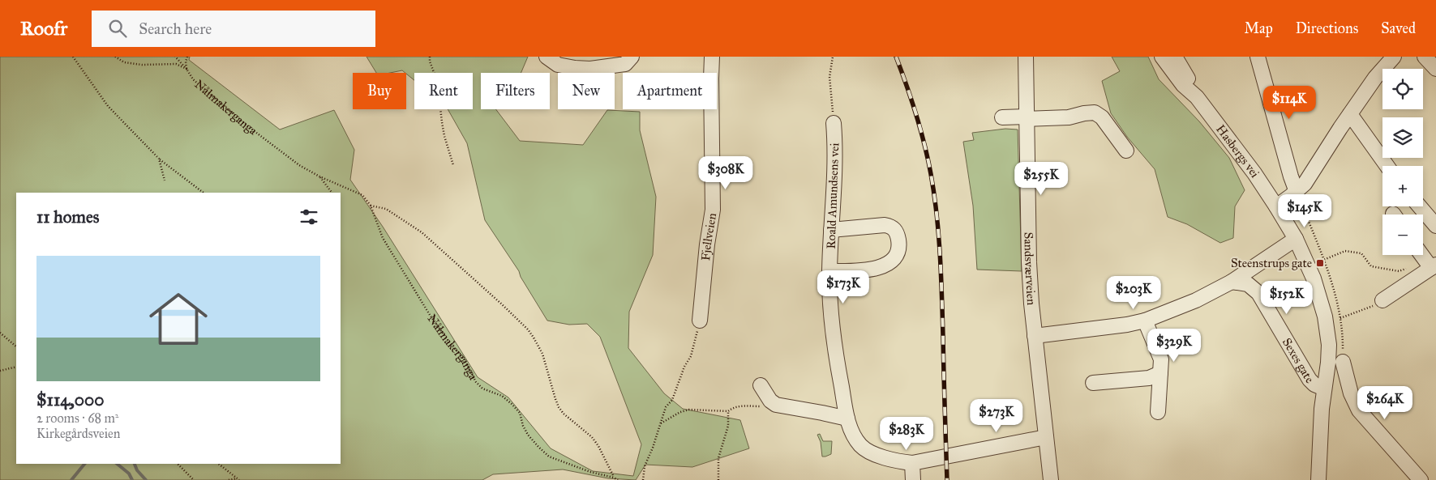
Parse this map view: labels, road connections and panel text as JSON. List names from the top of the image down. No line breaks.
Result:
{"streets":{"street":["Hasbergs vei","Roald Amundsens vei","Fjellveien","Sandsværveien","Sexes gate"],"path":["Nålmakerganga"]},"crossings":[["Hasbergs vei","Sexes gate"],["Roald Amundsens vei","Sandsværveien"]],"places":{"transit":["Steenstrups gate"]},"page":{"header":"Roofr","search":"Search here","nav":["Map","Directions","Saved"],"map_buttons":["+","−"],"chip":["Buy","Rent","Filters","New","Apartment"],"price":["$114K","$308K","$255K","$145K","$173K","$203K","$152K","$329K","$264K","$273K","$283K"],"heading":"11 homes","list":[{"name":"$114,000","note":"2 rooms · 68 m² · Kirkegårdsveien"}]}}
